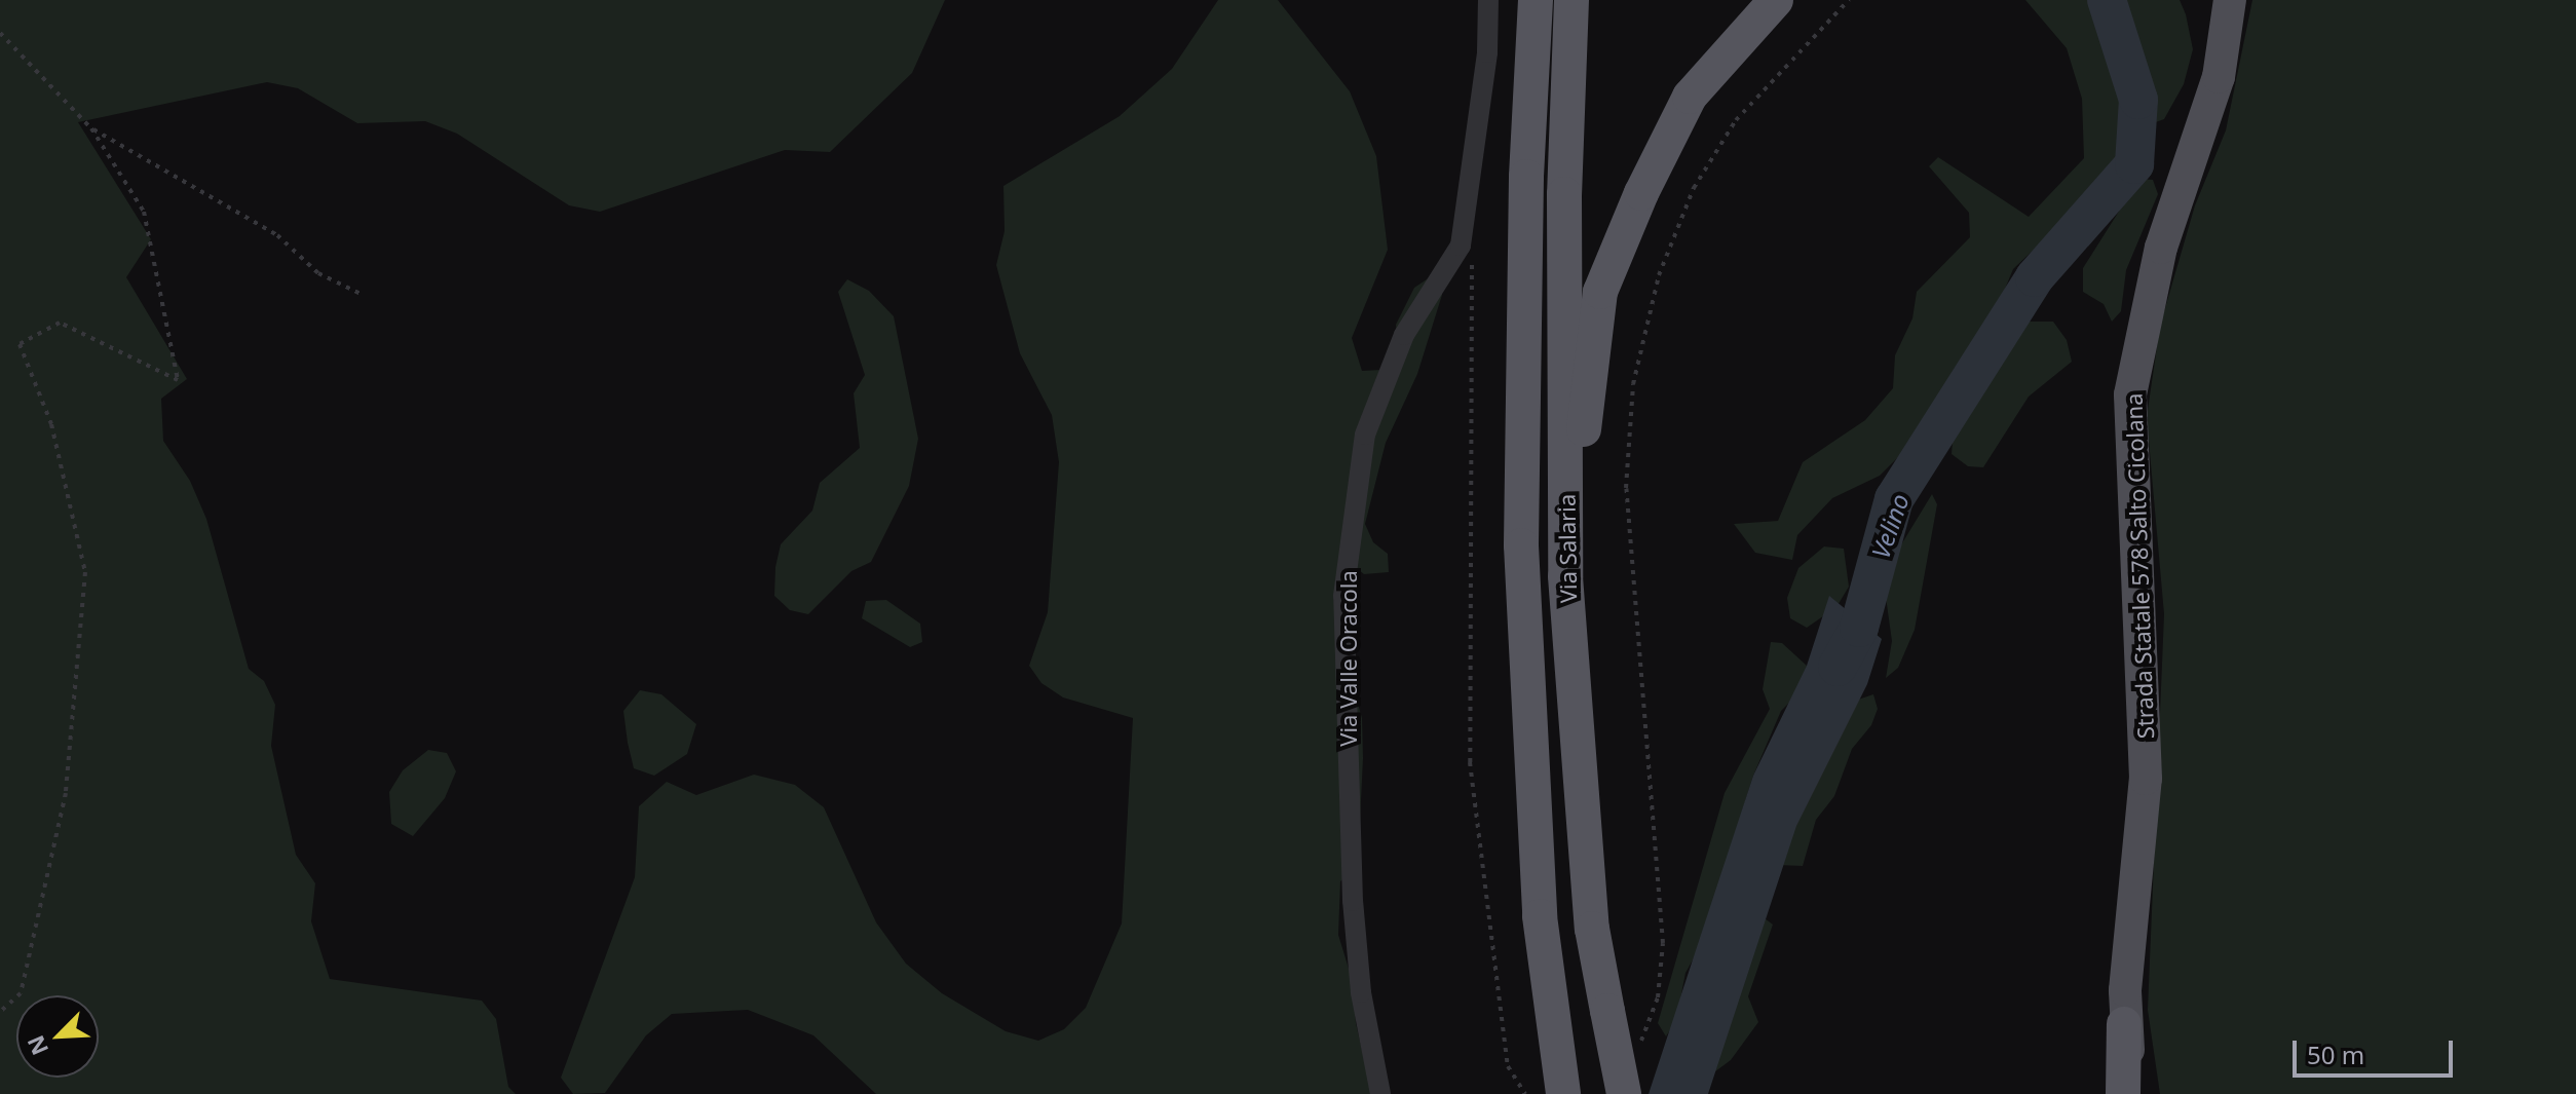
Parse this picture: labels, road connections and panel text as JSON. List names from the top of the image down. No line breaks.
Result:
{"streets":{"highway":["Via Salaria"],"main road":["Strada Statale 578 Salto Cicolana"],"street":["Via Valle Oracola"]},"water":["Velino"],"scale_bar":"50 m","north":"bottom left"}
